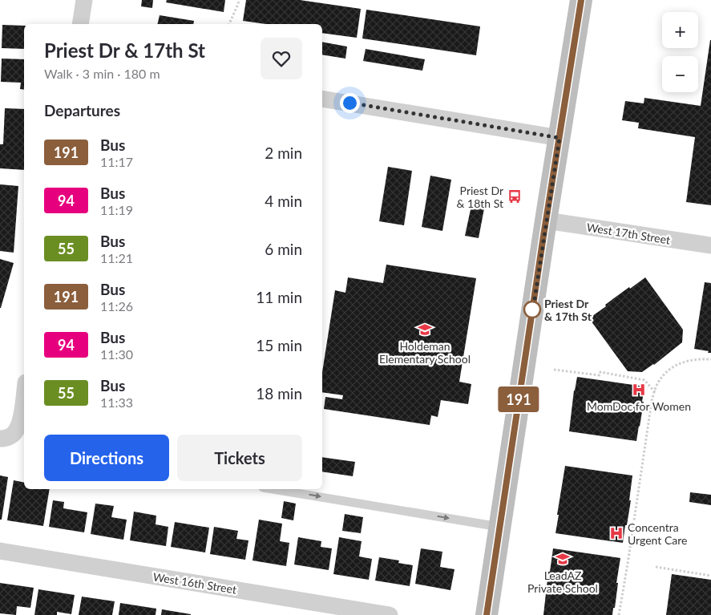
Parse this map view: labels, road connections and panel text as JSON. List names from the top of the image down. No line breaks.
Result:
{"streets":{"street":["West 17th Street","West 16th Street"]},"places":{"bus stop":["Priest Dr & 18th St"],"other":["Priest Dr & 17th St"],"school or university":["Holdeman Elementary School","LeadAZ Private School"],"hospital":["MomDoc for Women","Concentra Urgent Care"]},"lines":["bus line 191"],"page":{"on_map":"191","map_buttons":["+","−"],"heading":[["Priest Dr & 17th St","Walk · 3 min · 180 m"],"Departures"],"list":[{"mark":"191","name":"Bus","note":"11:17","value":"2 min"},{"mark":"94","name":"Bus","note":"11:19","value":"4 min"},{"mark":"55","name":"Bus","note":"11:21","value":"6 min"},{"mark":"191","name":"Bus","note":"11:26","value":"11 min"},{"mark":"94","name":"Bus","note":"11:30","value":"15 min"},{"mark":"55","name":"Bus","note":"11:33","value":"18 min"}],"buttons":["Directions","Tickets"]}}
